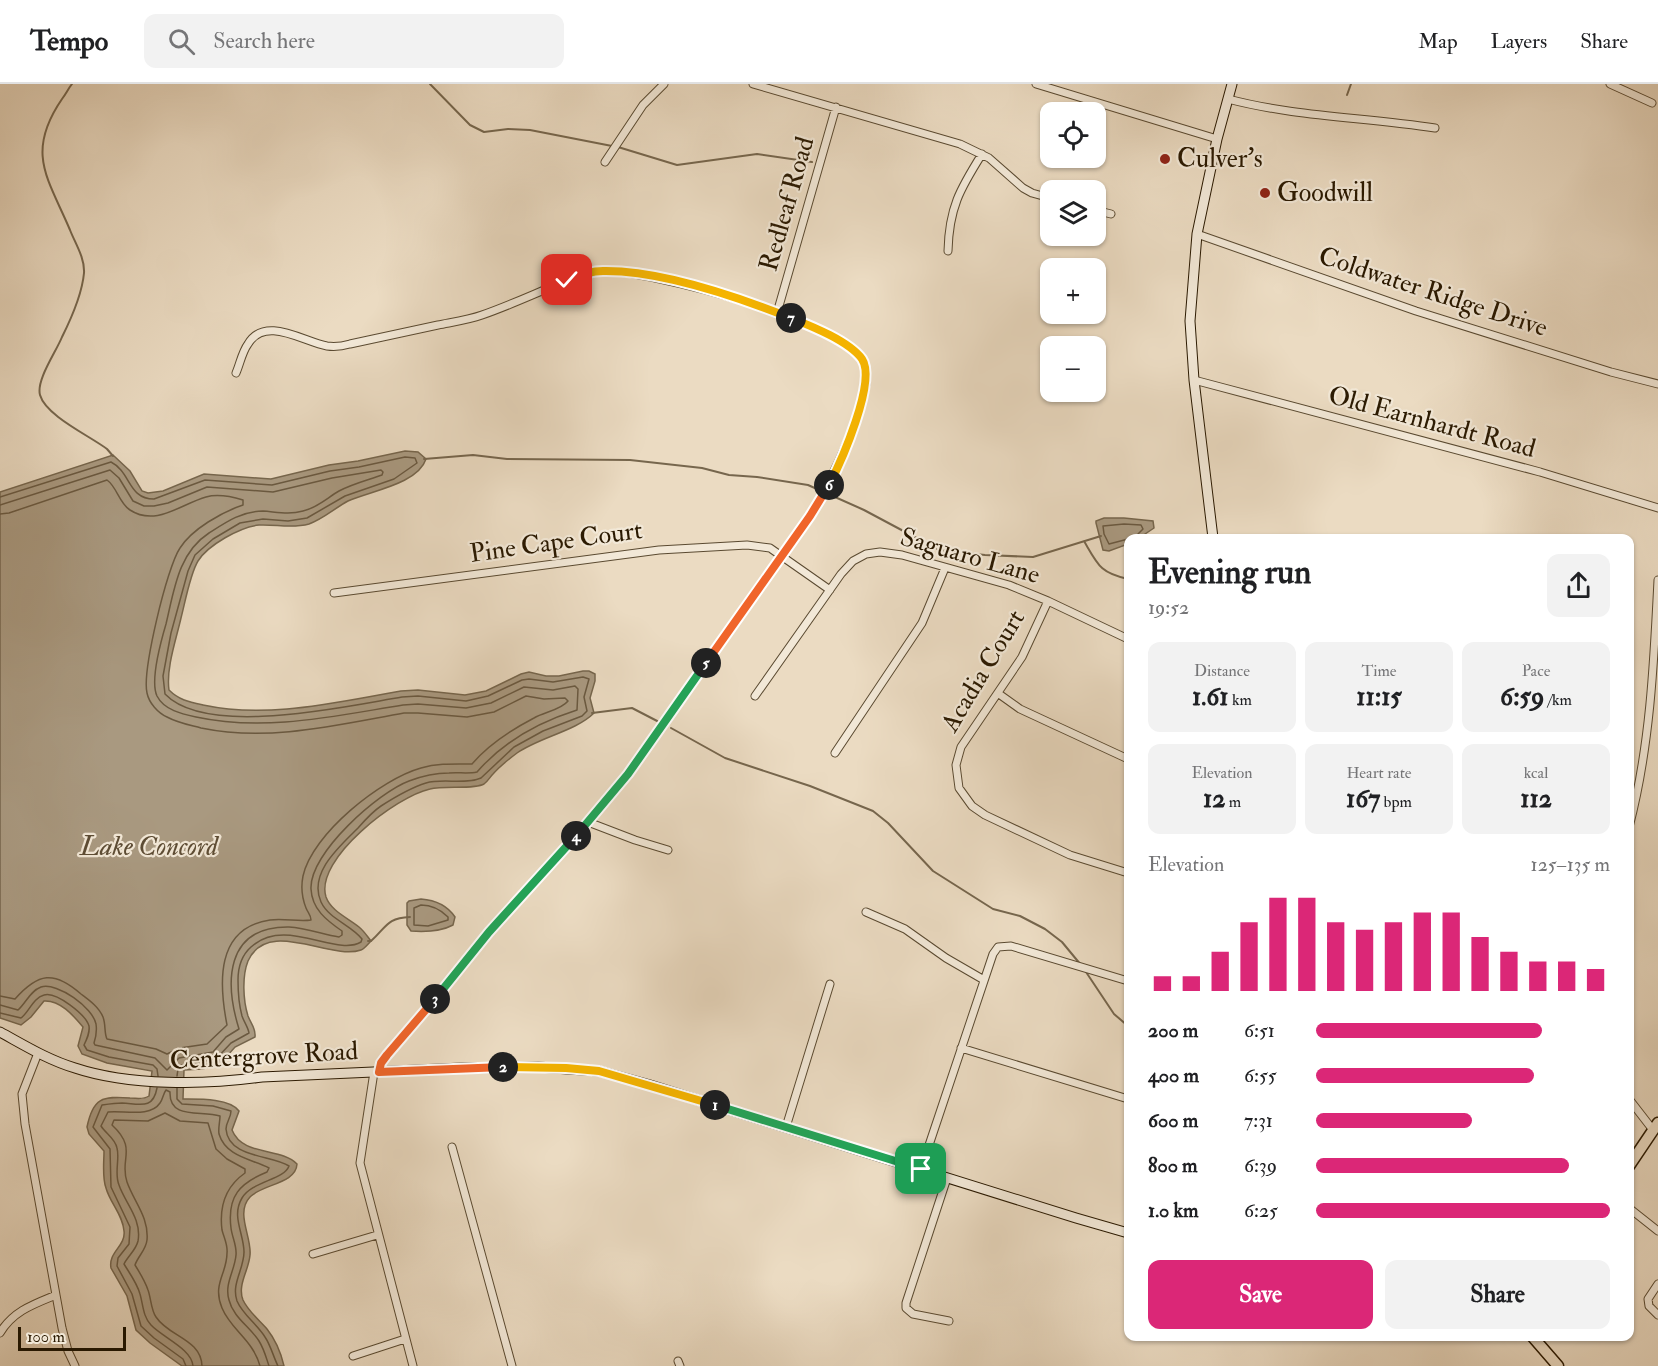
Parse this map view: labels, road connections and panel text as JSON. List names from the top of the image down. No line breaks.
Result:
{"streets":{"street":["Redleaf Road","Coldwater Ridge Drive","Old Earnhardt Road","Pine Cape Court","Saguaro Lane","Acadia Court","Centergrove Road"]},"crossings":[["Pine Cape Court","Saguaro Lane"],["Saguaro Lane","Acadia Court"]],"water":["Lake Concord"],"places":["Culver's","Goodwill"],"scale_bar":"100 m","page":{"header":"Tempo","search":"Search here","nav":["Map","Layers","Share"],"map_buttons":["+","−"],"pins":["7","6","5","4","3","2","1"],"heading":["Evening run","19:52"],"stats":[["Distance","1.61 km"],["Time","11:15"],["Pace","6:59 /km"],["Elevation","12 m"],["Heart rate","167 bpm"],["kcal","112"]],"chart":["Elevation","125–135 m"],"list":[{"name":"200 m","note":"6:51"},{"name":"400 m","note":"6:55"},{"name":"600 m","note":"7:31"},{"name":"800 m","note":"6:39"},{"name":"1.0 km","note":"6:25"}],"buttons":["Save","Share"],"scale":"100 m"}}
